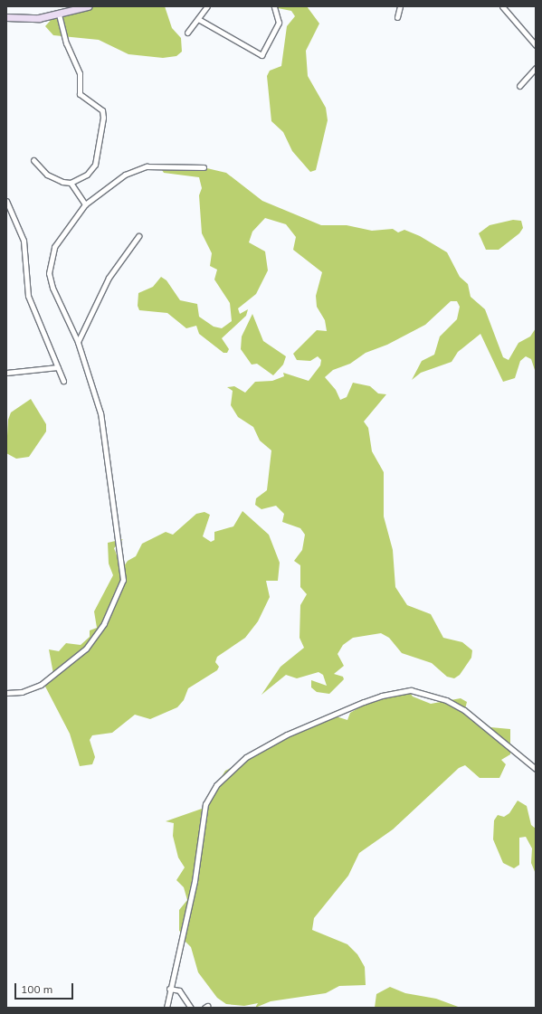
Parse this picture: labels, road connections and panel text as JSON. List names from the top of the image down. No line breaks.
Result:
{"scale_bar":"100 m"}
